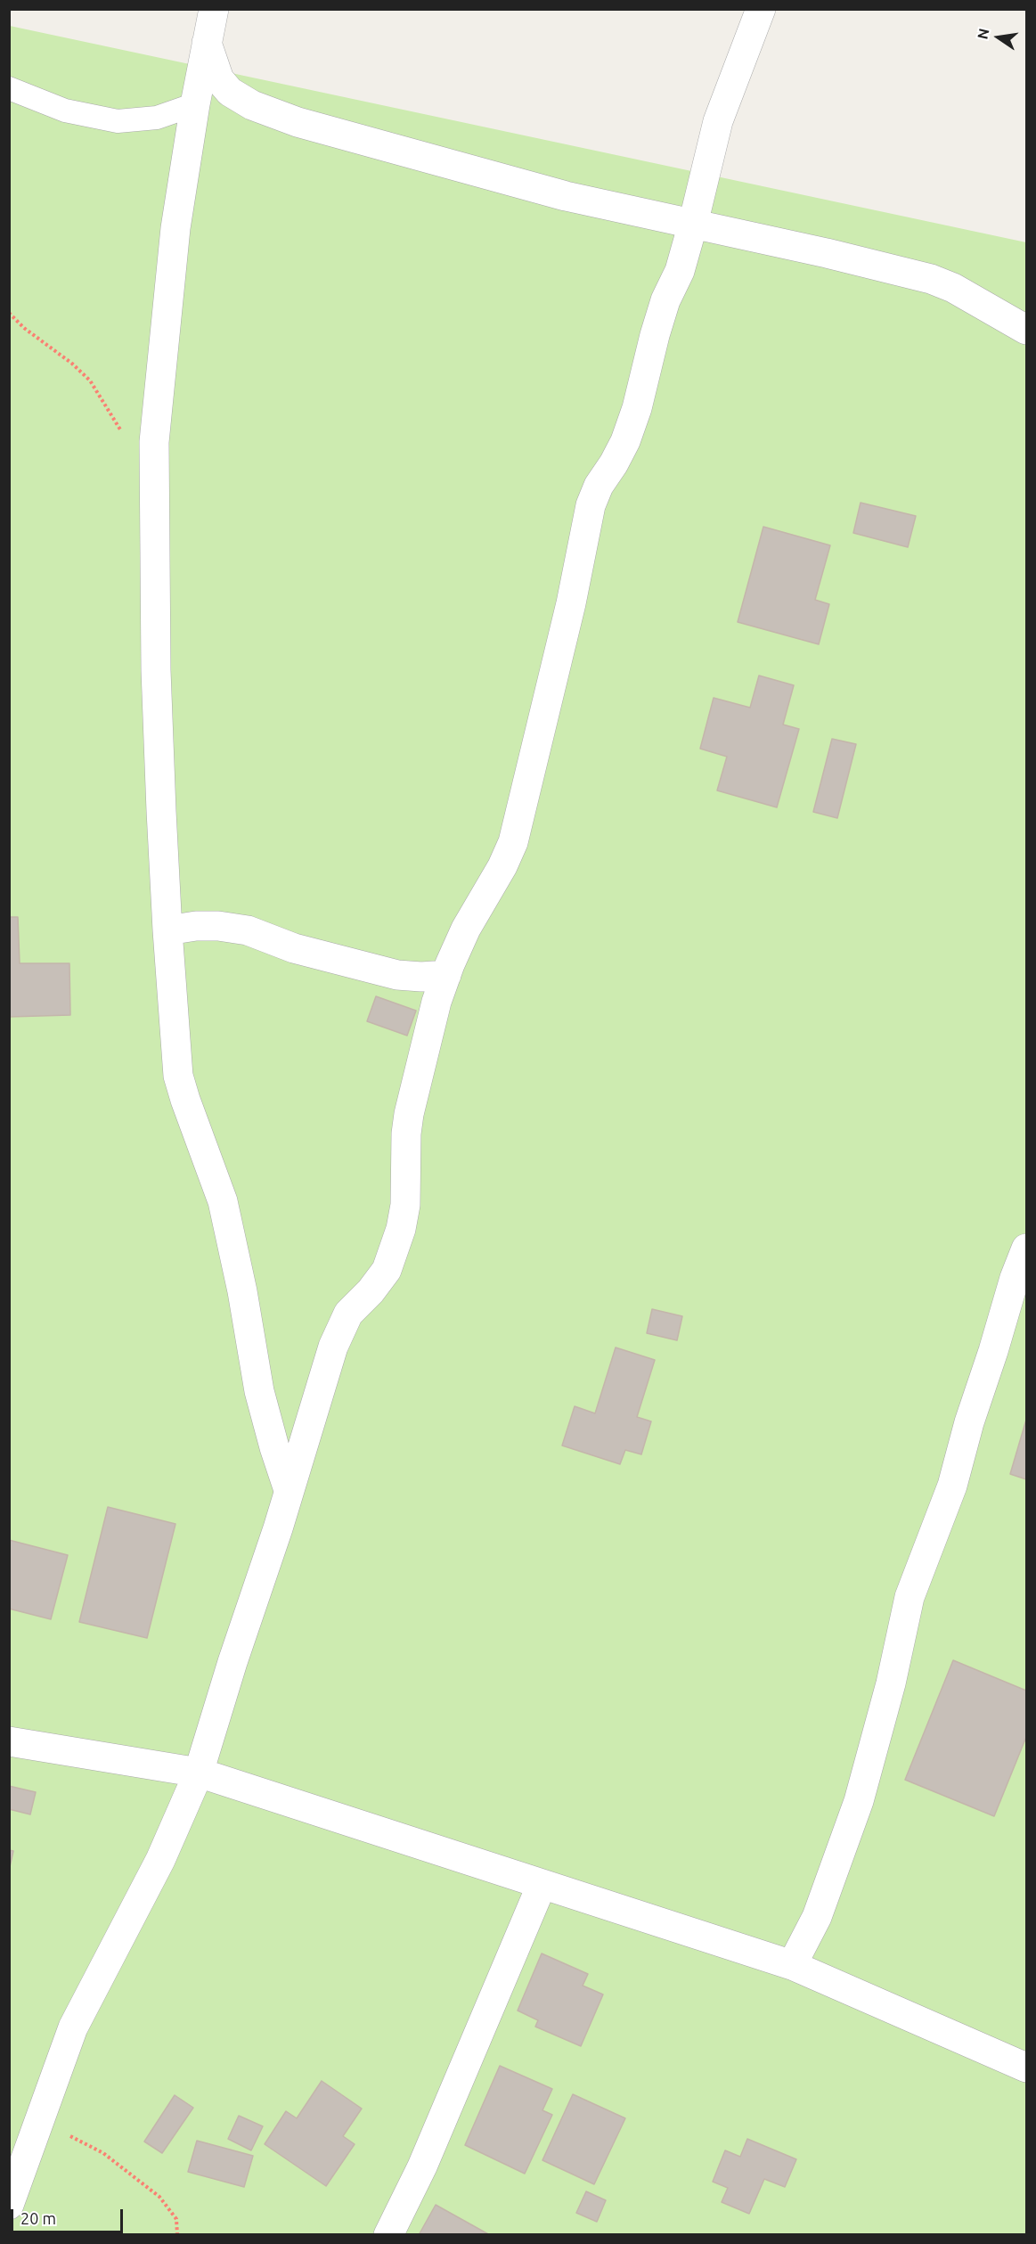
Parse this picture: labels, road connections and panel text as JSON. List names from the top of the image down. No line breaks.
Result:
{"scale_bar":"20 m","north":"left"}
